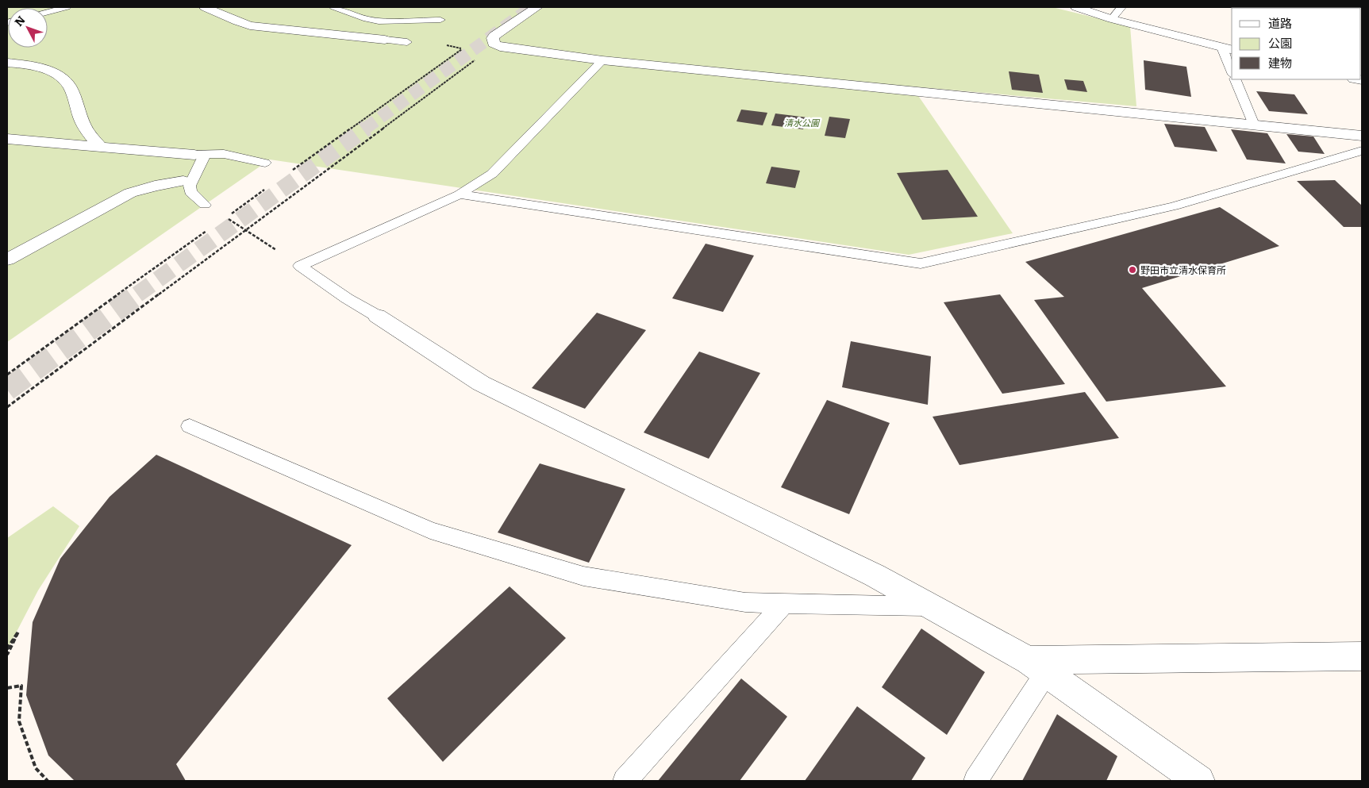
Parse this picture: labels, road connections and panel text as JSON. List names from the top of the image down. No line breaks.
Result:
{"parks":["清水公園"],"places":["野田市立清水保育所"],"legend":["道路","公園","建物"],"north":"top left"}
